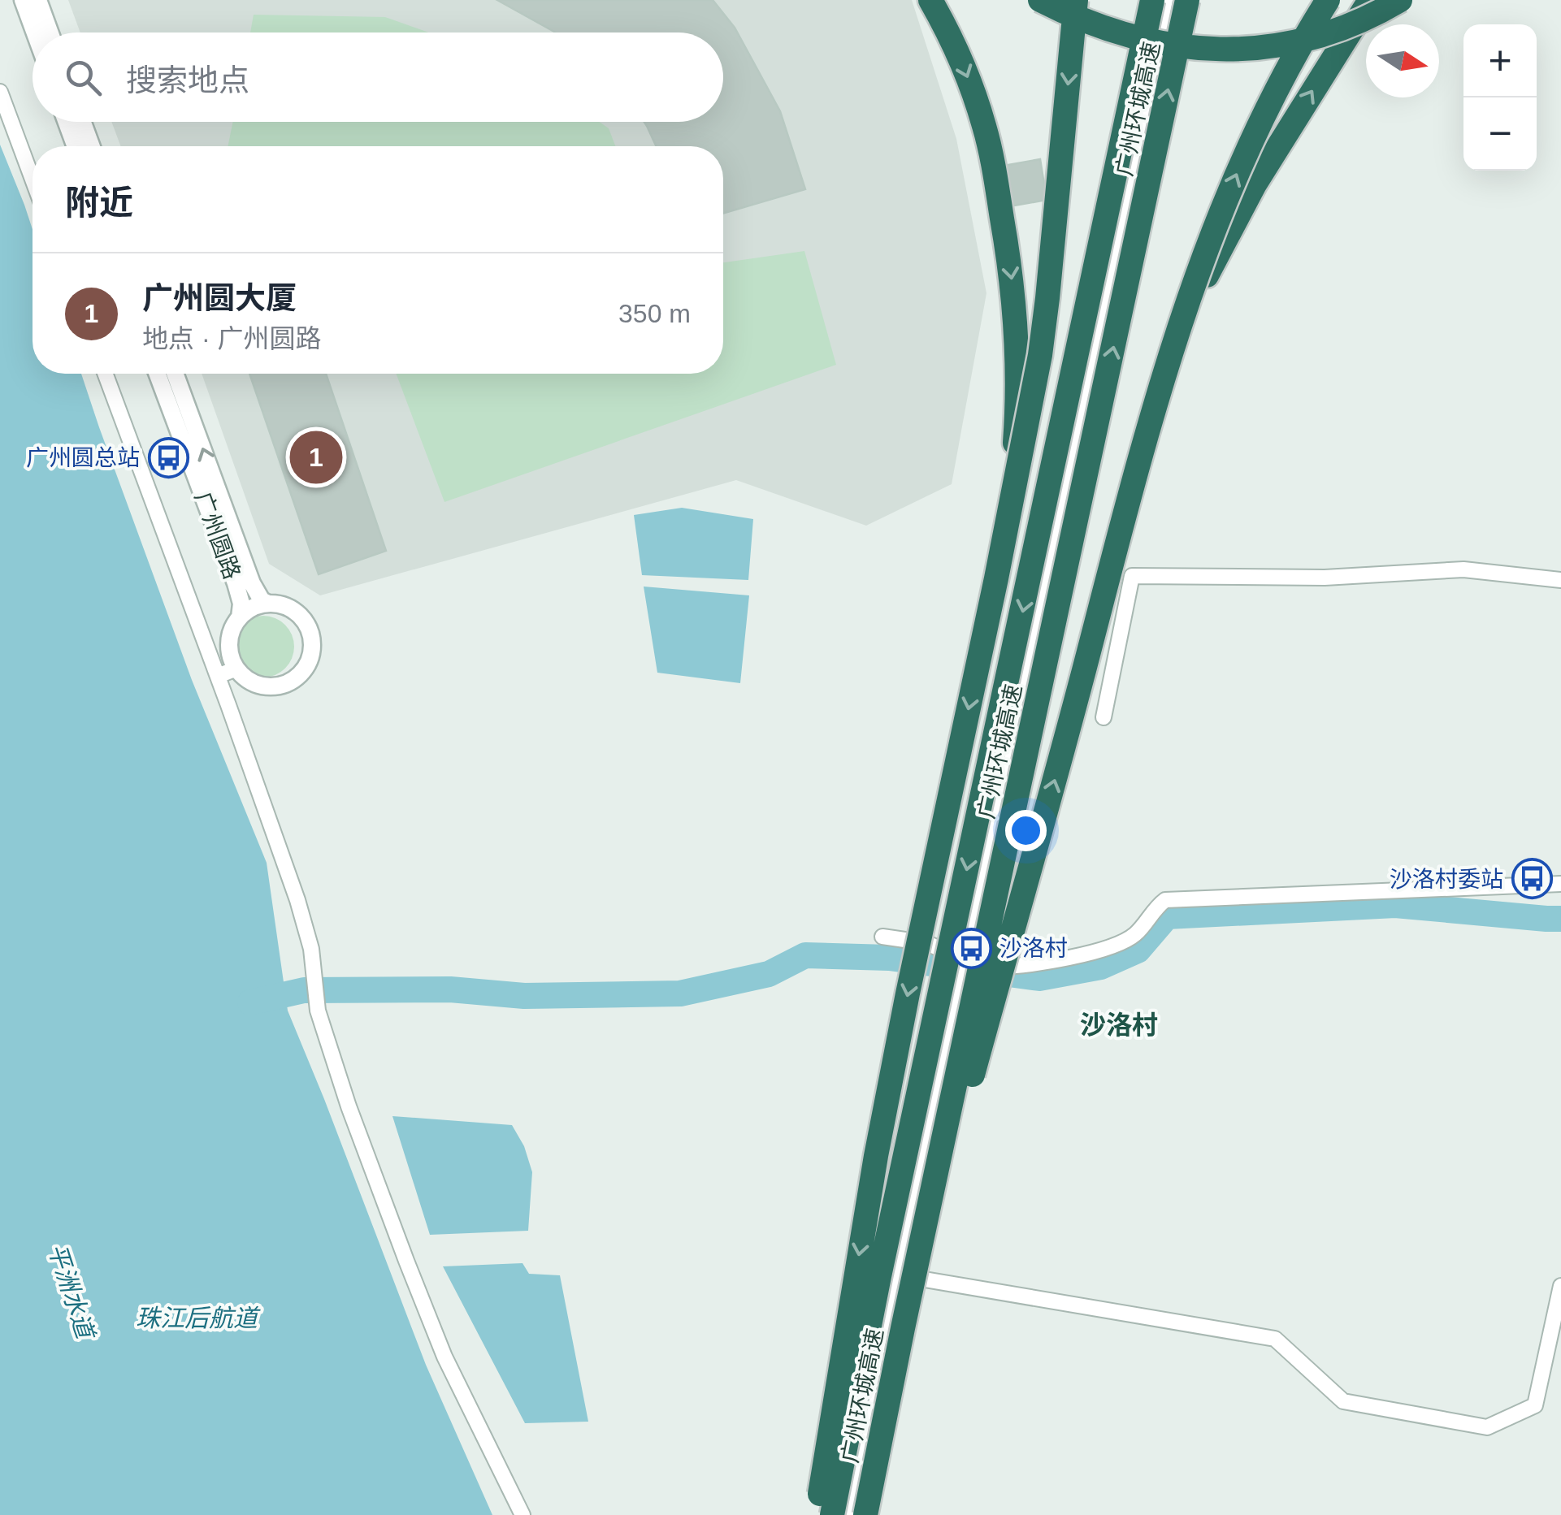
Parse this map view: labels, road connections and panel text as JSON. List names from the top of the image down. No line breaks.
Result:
{"streets":{"highway":["广州环城高速"],"street":["广州圆路"]},"districts":["沙洛村"],"water":["平洲水道","珠江后航道"],"places":{"bus stop":["广州圆总站","沙洛村委站","沙洛村"]},"north":"right","page":{"map_buttons":["+","−"],"search":"搜索地点","heading":"附近","list":[{"mark":"1","name":"广州圆大厦","note":"地点 · 广州圆路","value":"350 m"}],"pins":"1"}}
